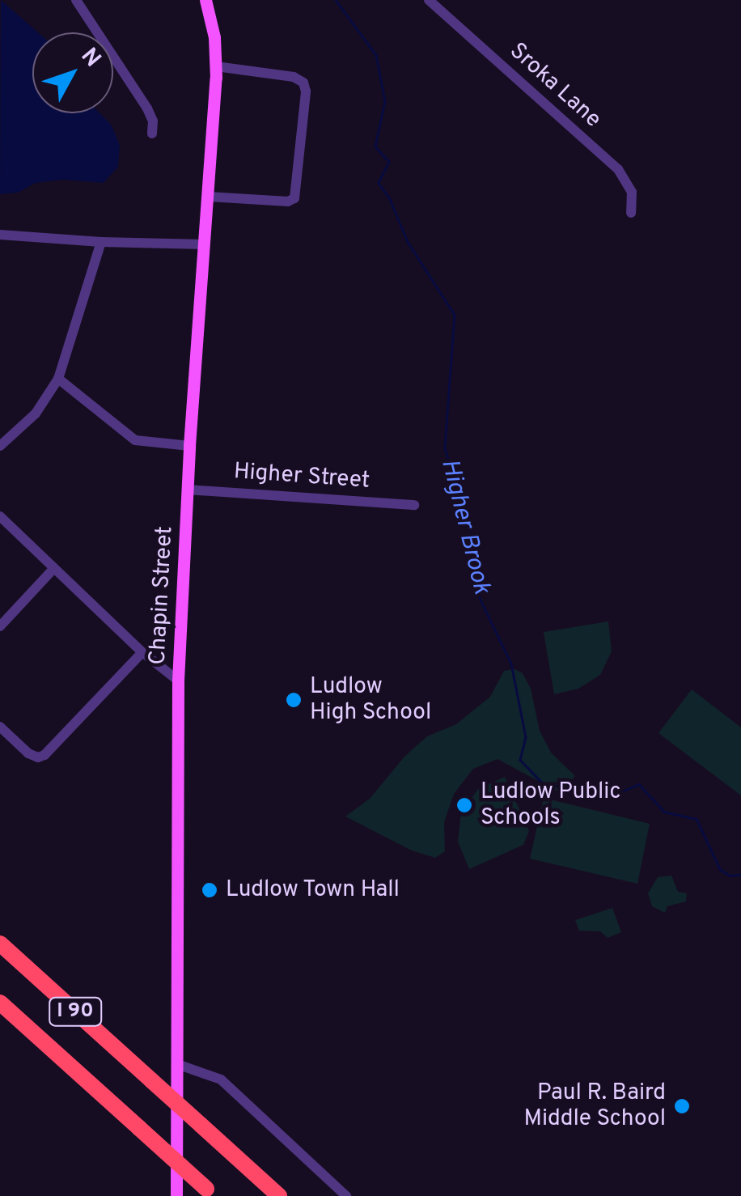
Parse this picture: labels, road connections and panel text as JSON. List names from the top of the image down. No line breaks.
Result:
{"streets":{"highway":["I 90"],"main road":["Chapin Street"],"street":["Sroka Lane","Higher Street"]},"crossings":[["Higher Street","Chapin Street"]],"water":["Higher Brook"],"places":["Ludlow High School","Ludlow Public Schools","Ludlow Town Hall","Paul R. Baird Middle School"],"north":"top right"}
